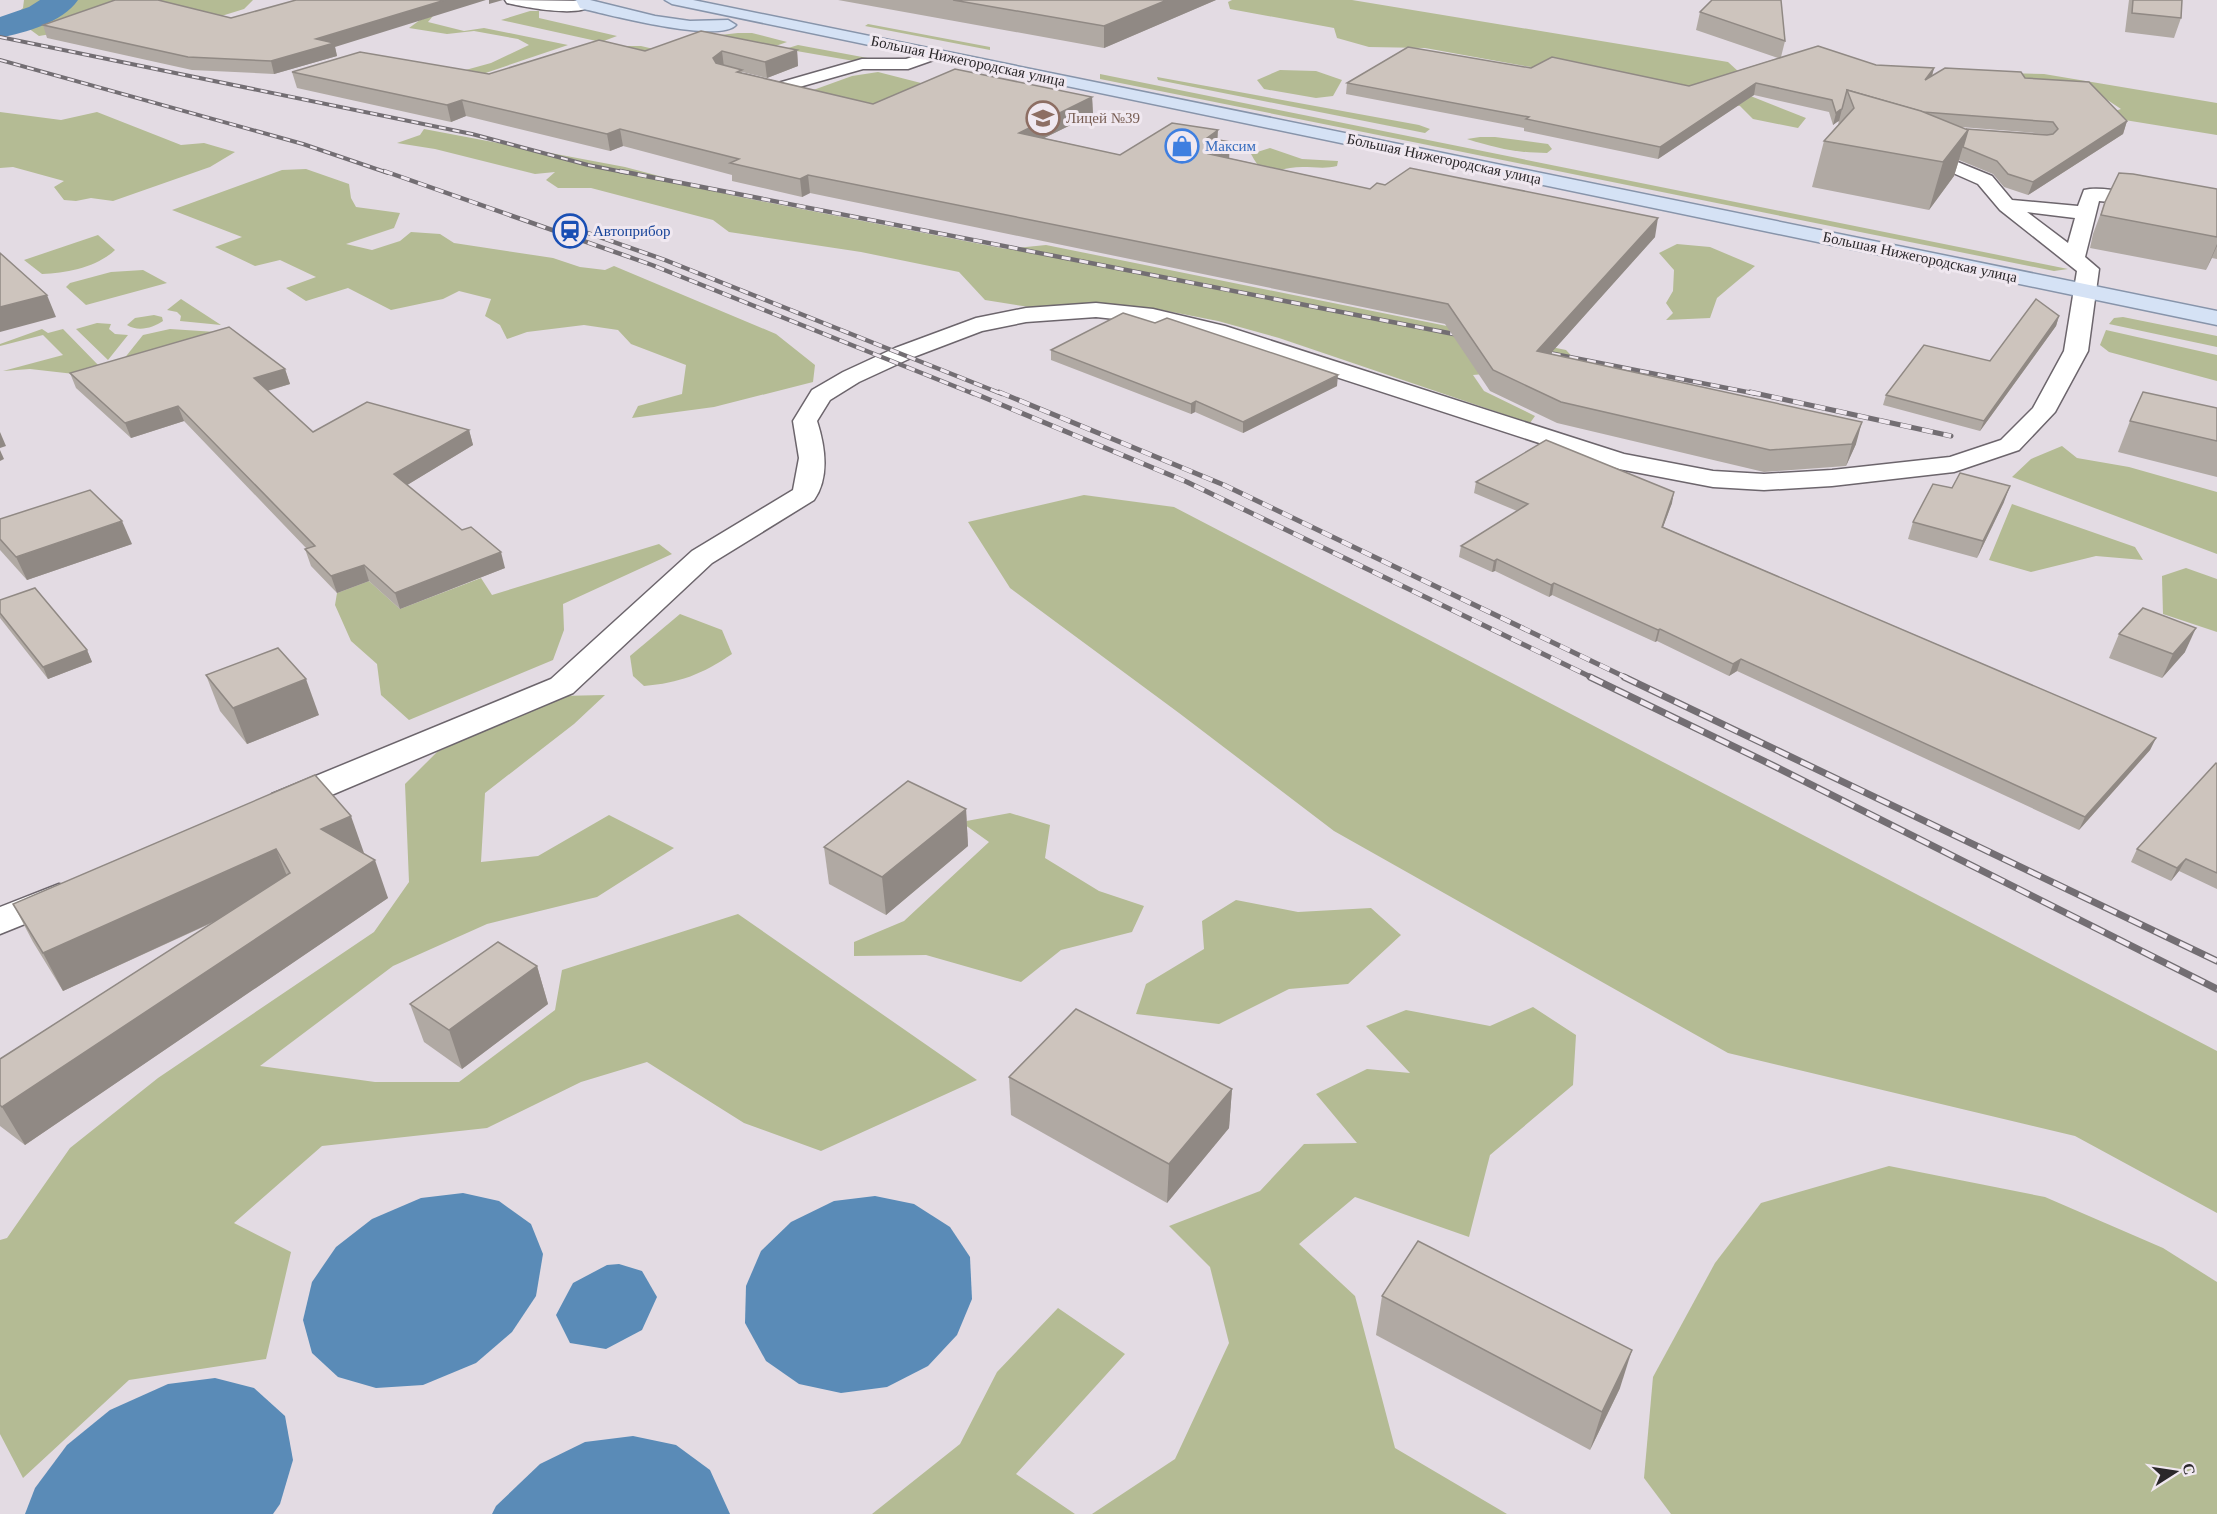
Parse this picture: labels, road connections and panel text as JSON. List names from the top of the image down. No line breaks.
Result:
{"streets":{"main road":["Большая Нижегородская улица"]},"places":{"school or university":["Лицей №39"],"shop":["Максим"],"station":["Автоприбор"]},"north":"right"}
